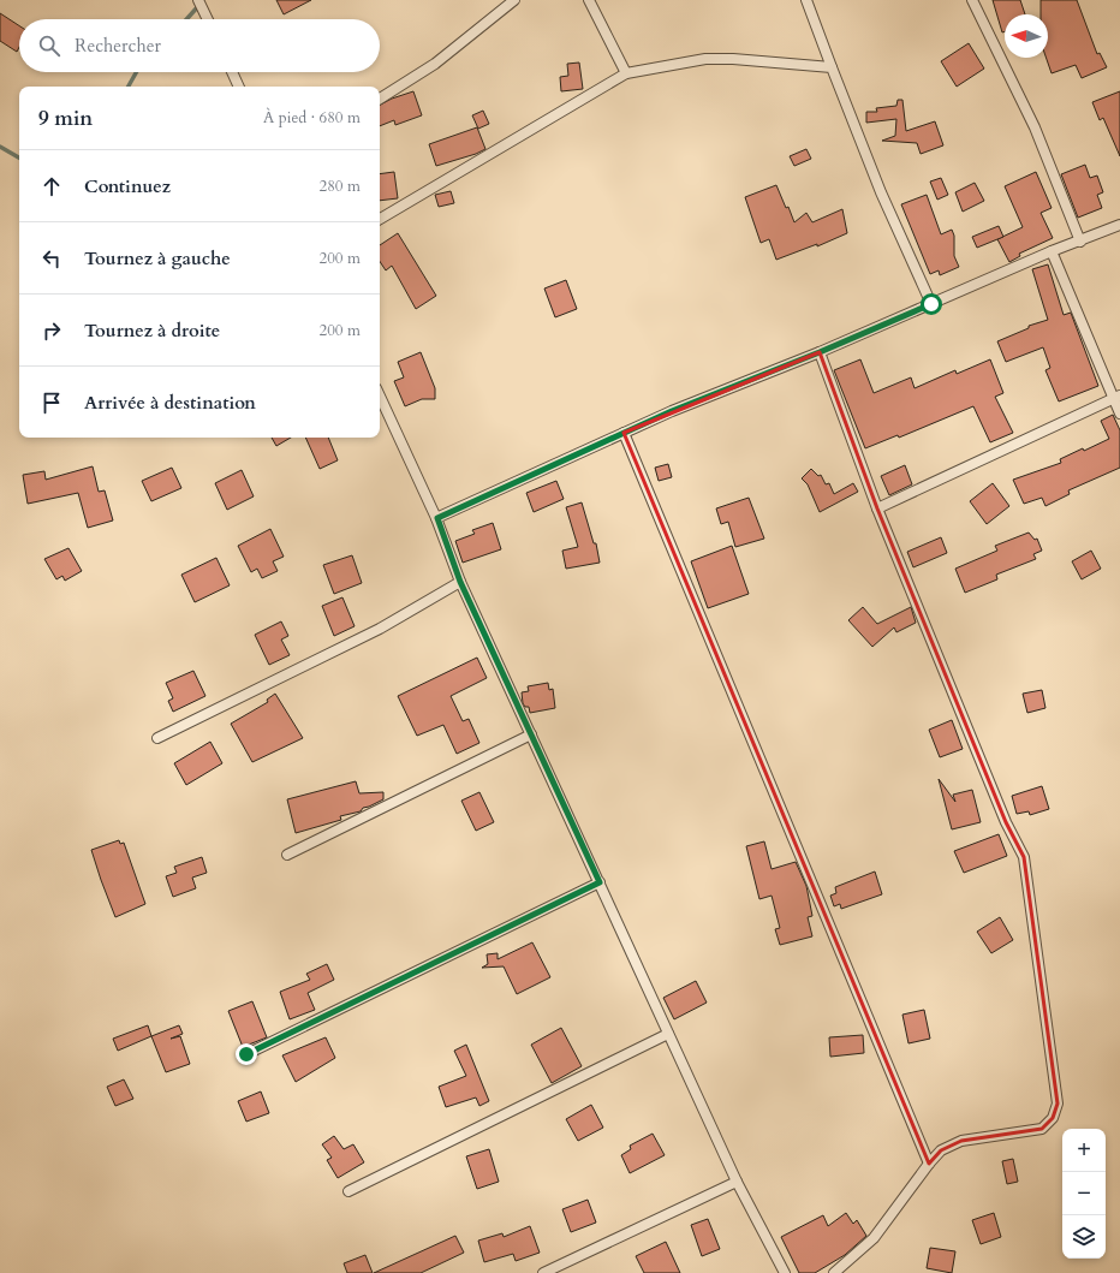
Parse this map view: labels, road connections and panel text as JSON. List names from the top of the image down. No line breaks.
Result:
{"north":"left","page":{"search":"Rechercher","heading":["9 min","À pied · 680 m"],"list":[["Continuez","280 m"],["Tournez à gauche","200 m"],["Tournez à droite","200 m"],"Arrivée à destination"],"map_buttons":["+","−"]}}
